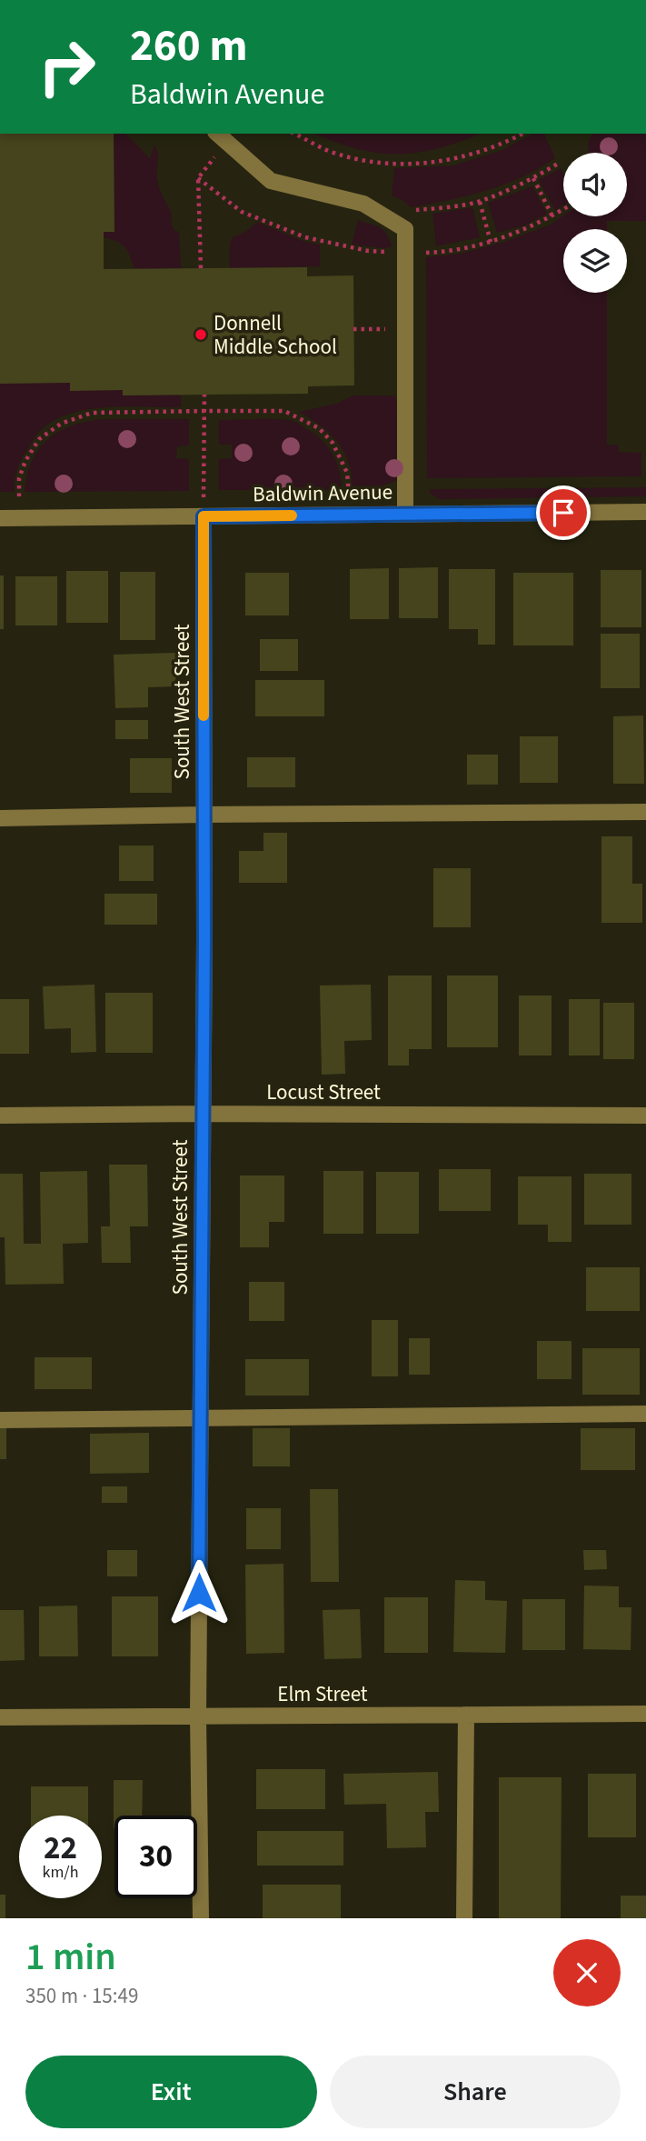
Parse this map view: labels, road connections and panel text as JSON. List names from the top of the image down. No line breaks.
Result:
{"streets":{"street":["Baldwin Avenue","South West Street","Locust Street","Elm Street"]},"crossings":[["Baldwin Avenue","South West Street"],["South West Street","Locust Street"],["South West Street","Elm Street"]],"places":["Donnell Middle School"],"page":{"turn":["260 m","Baldwin Avenue"],"speed":"22 km/h","limit":"30","heading":["1 min","350 m · 15:49"],"buttons":["Exit","Share"]}}
